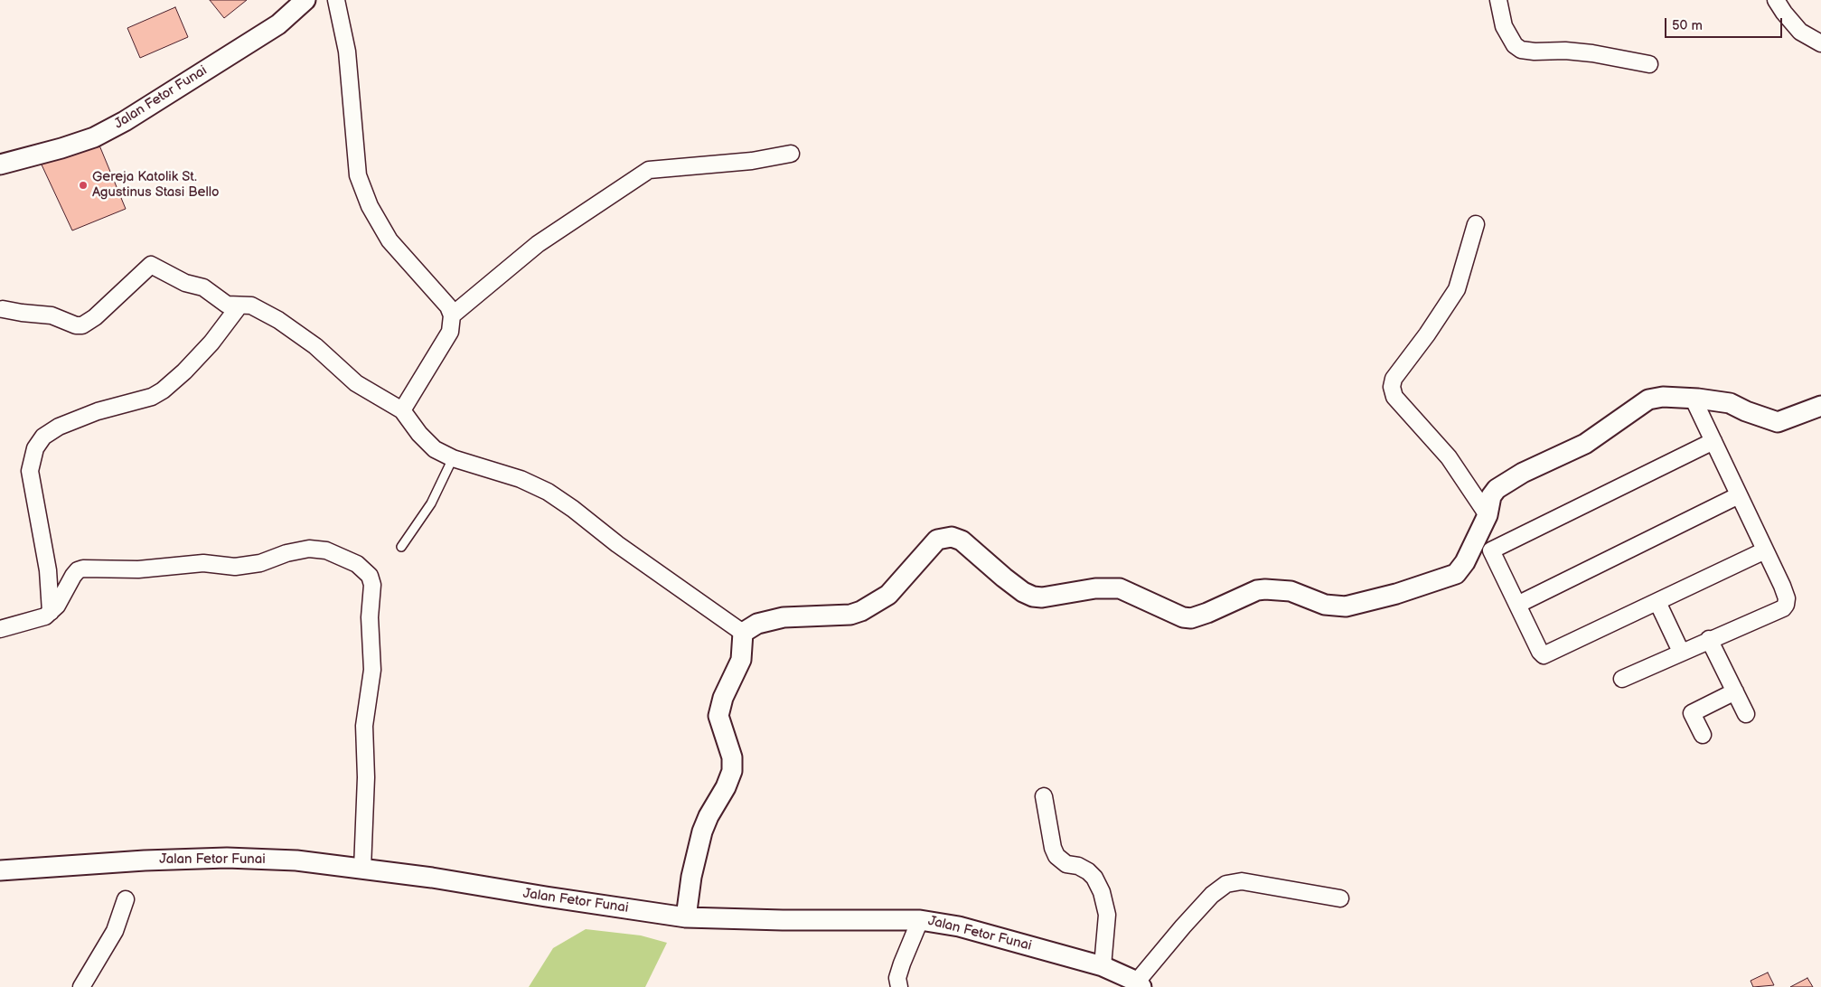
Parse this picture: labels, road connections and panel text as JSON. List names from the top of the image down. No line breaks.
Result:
{"streets":{"street":["Jalan Fetor Funai"]},"places":["Gereja Katolik St. Agustinus Stasi Bello"],"scale_bar":"50 m"}
